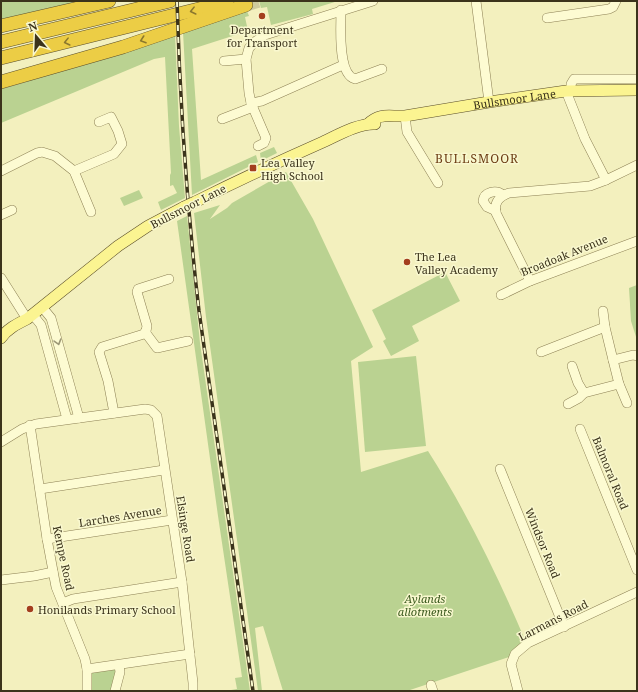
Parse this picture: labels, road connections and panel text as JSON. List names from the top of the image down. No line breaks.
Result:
{"streets":{"main road":["Bullsmoor Lane"],"street":["Broadoak Avenue","Balmoral Road","Larches Avenue","Elsinge Road","Windsor Road","Kempe Road","Larmans Road"]},"crossings":[["Larches Avenue","Elsinge Road"],["Larches Avenue","Kempe Road"],["Windsor Road","Larmans Road"]],"districts":["BULLSMOOR"],"parks":["Aylands allotments"],"places":{"other":["Department for Transport","The Lea Valley Academy","Honilands Primary School"],"transit":["Lea Valley High School"]},"north":"top"}
